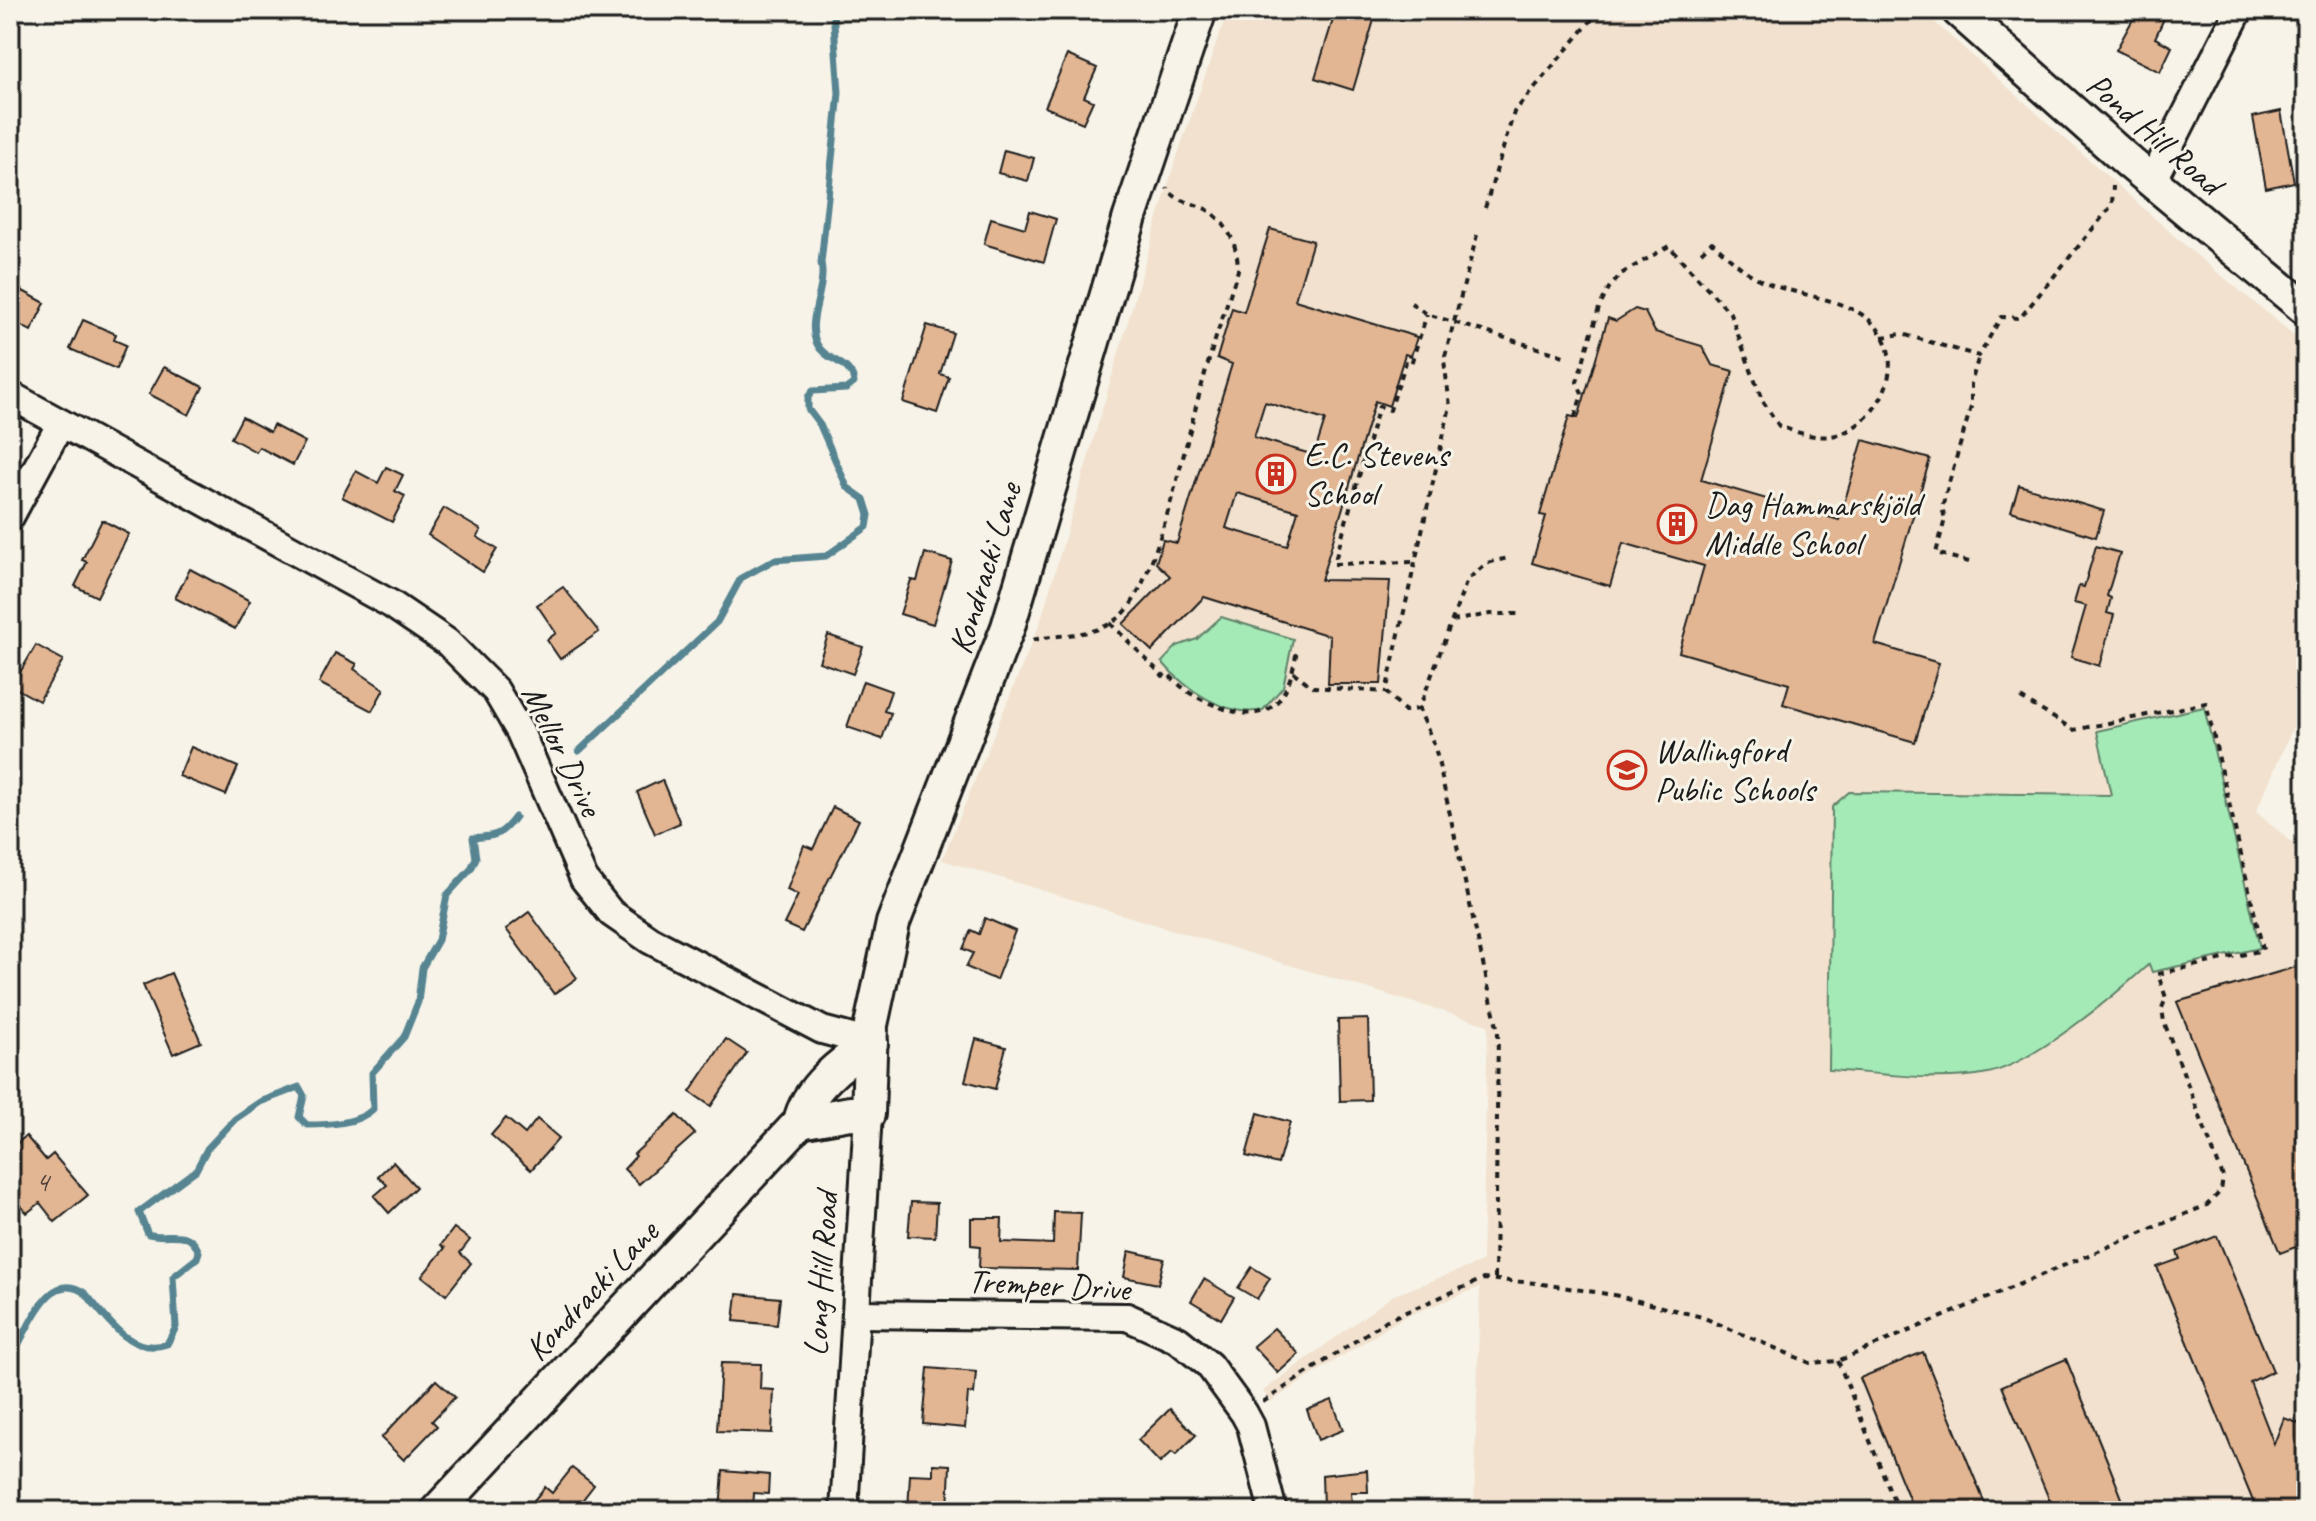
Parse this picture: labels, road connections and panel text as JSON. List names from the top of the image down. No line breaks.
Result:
{"streets":{"main road":["Pond Hill Road","Kondracki Lane","Long Hill Road"],"street":["Mellor Drive","Tremper Drive"]},"crossings":[["Kondracki Lane","Mellor Drive"],["Kondracki Lane","Long Hill Road"],["Mellor Drive","Long Hill Road"],["Long Hill Road","Tremper Drive"]],"places":{"building":["E.C. Stevens School","Dag Hammarskjöld Middle School"],"school or university":["Wallingford Public Schools"]},"house_numbers":["4"]}
